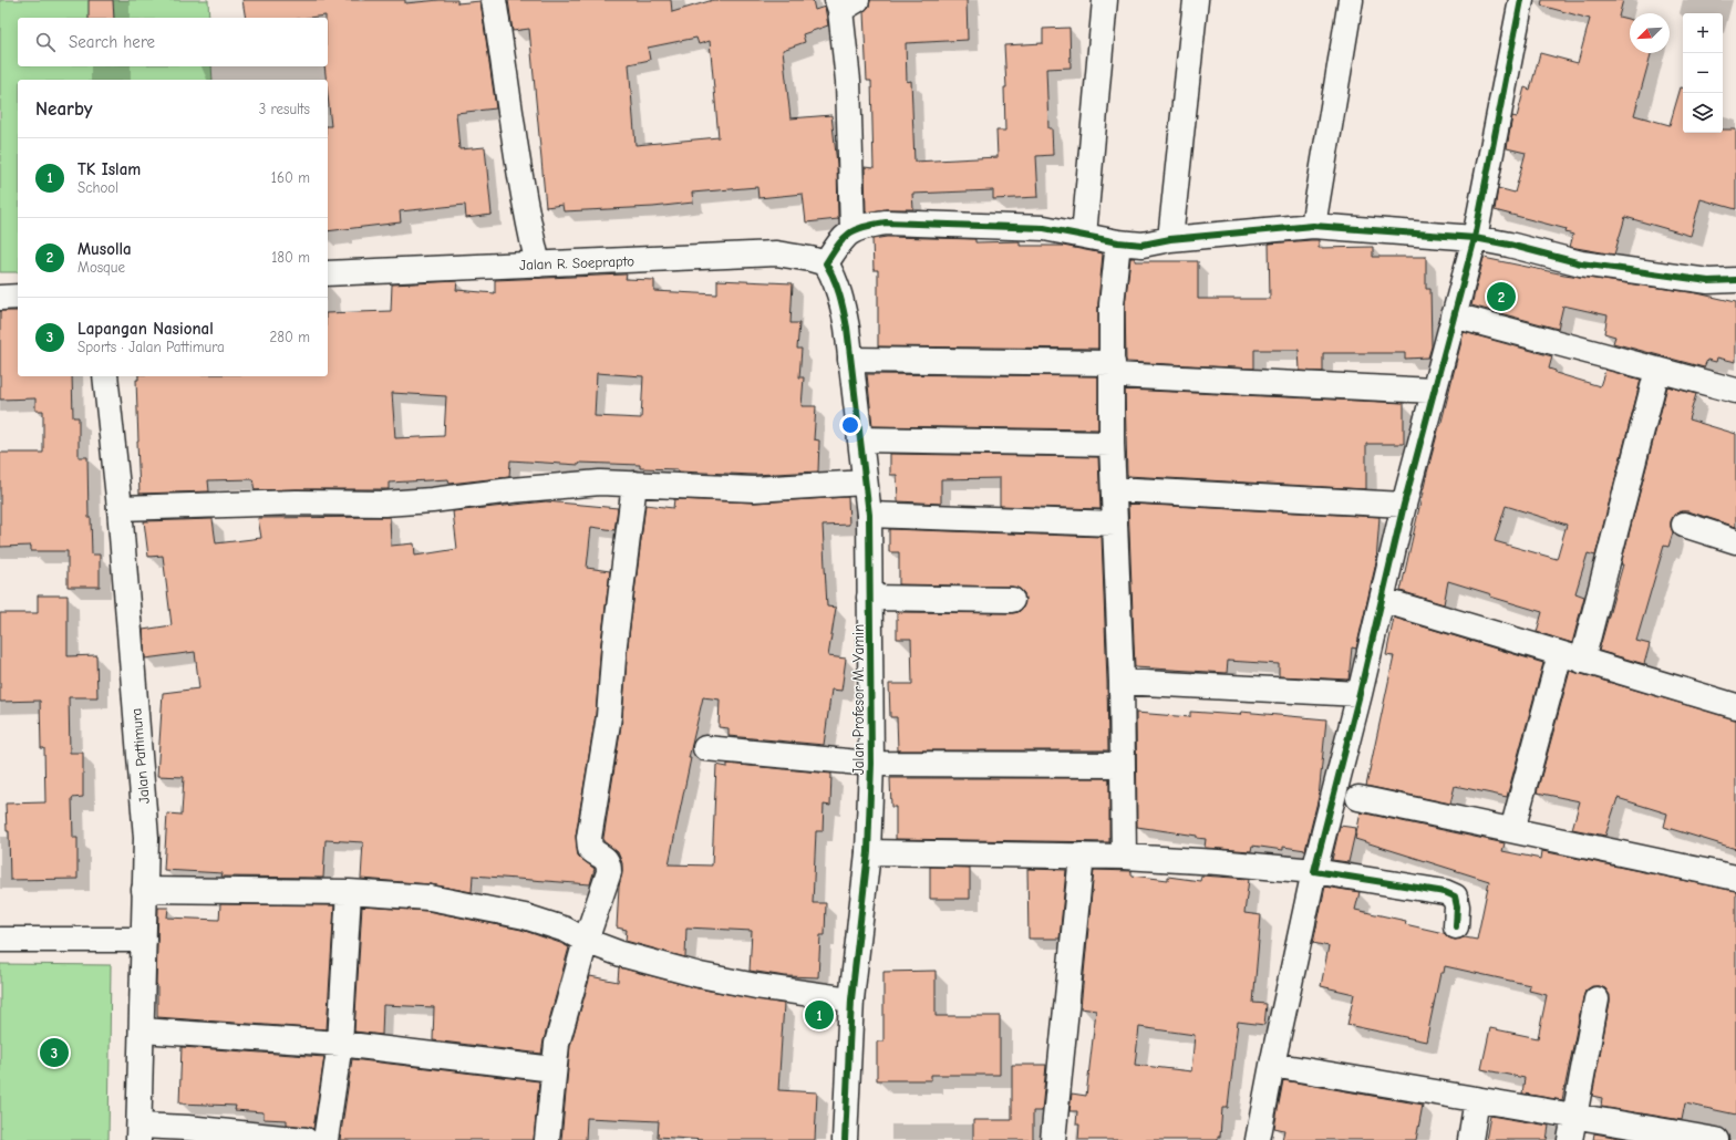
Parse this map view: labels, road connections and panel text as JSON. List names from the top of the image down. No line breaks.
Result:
{"streets":{"street":["Jalan R. Soeprapto","Jalan Profesor M. Yamin","Jalan Pattimura"]},"crossings":[["Jalan R. Soeprapto","Jalan Profesor M. Yamin"]],"north":"bottom left","page":{"map_buttons":["+","−"],"search":"Search here","heading":["Nearby","3 results"],"list":[{"mark":"1","name":"TK Islam","note":"School","value":"160 m"},{"mark":"2","name":"Musolla","note":"Mosque","value":"180 m"},{"mark":"3","name":"Lapangan Nasional","note":"Sports · Jalan Pattimura","value":"280 m"}],"pins":["2","1","3"]}}
